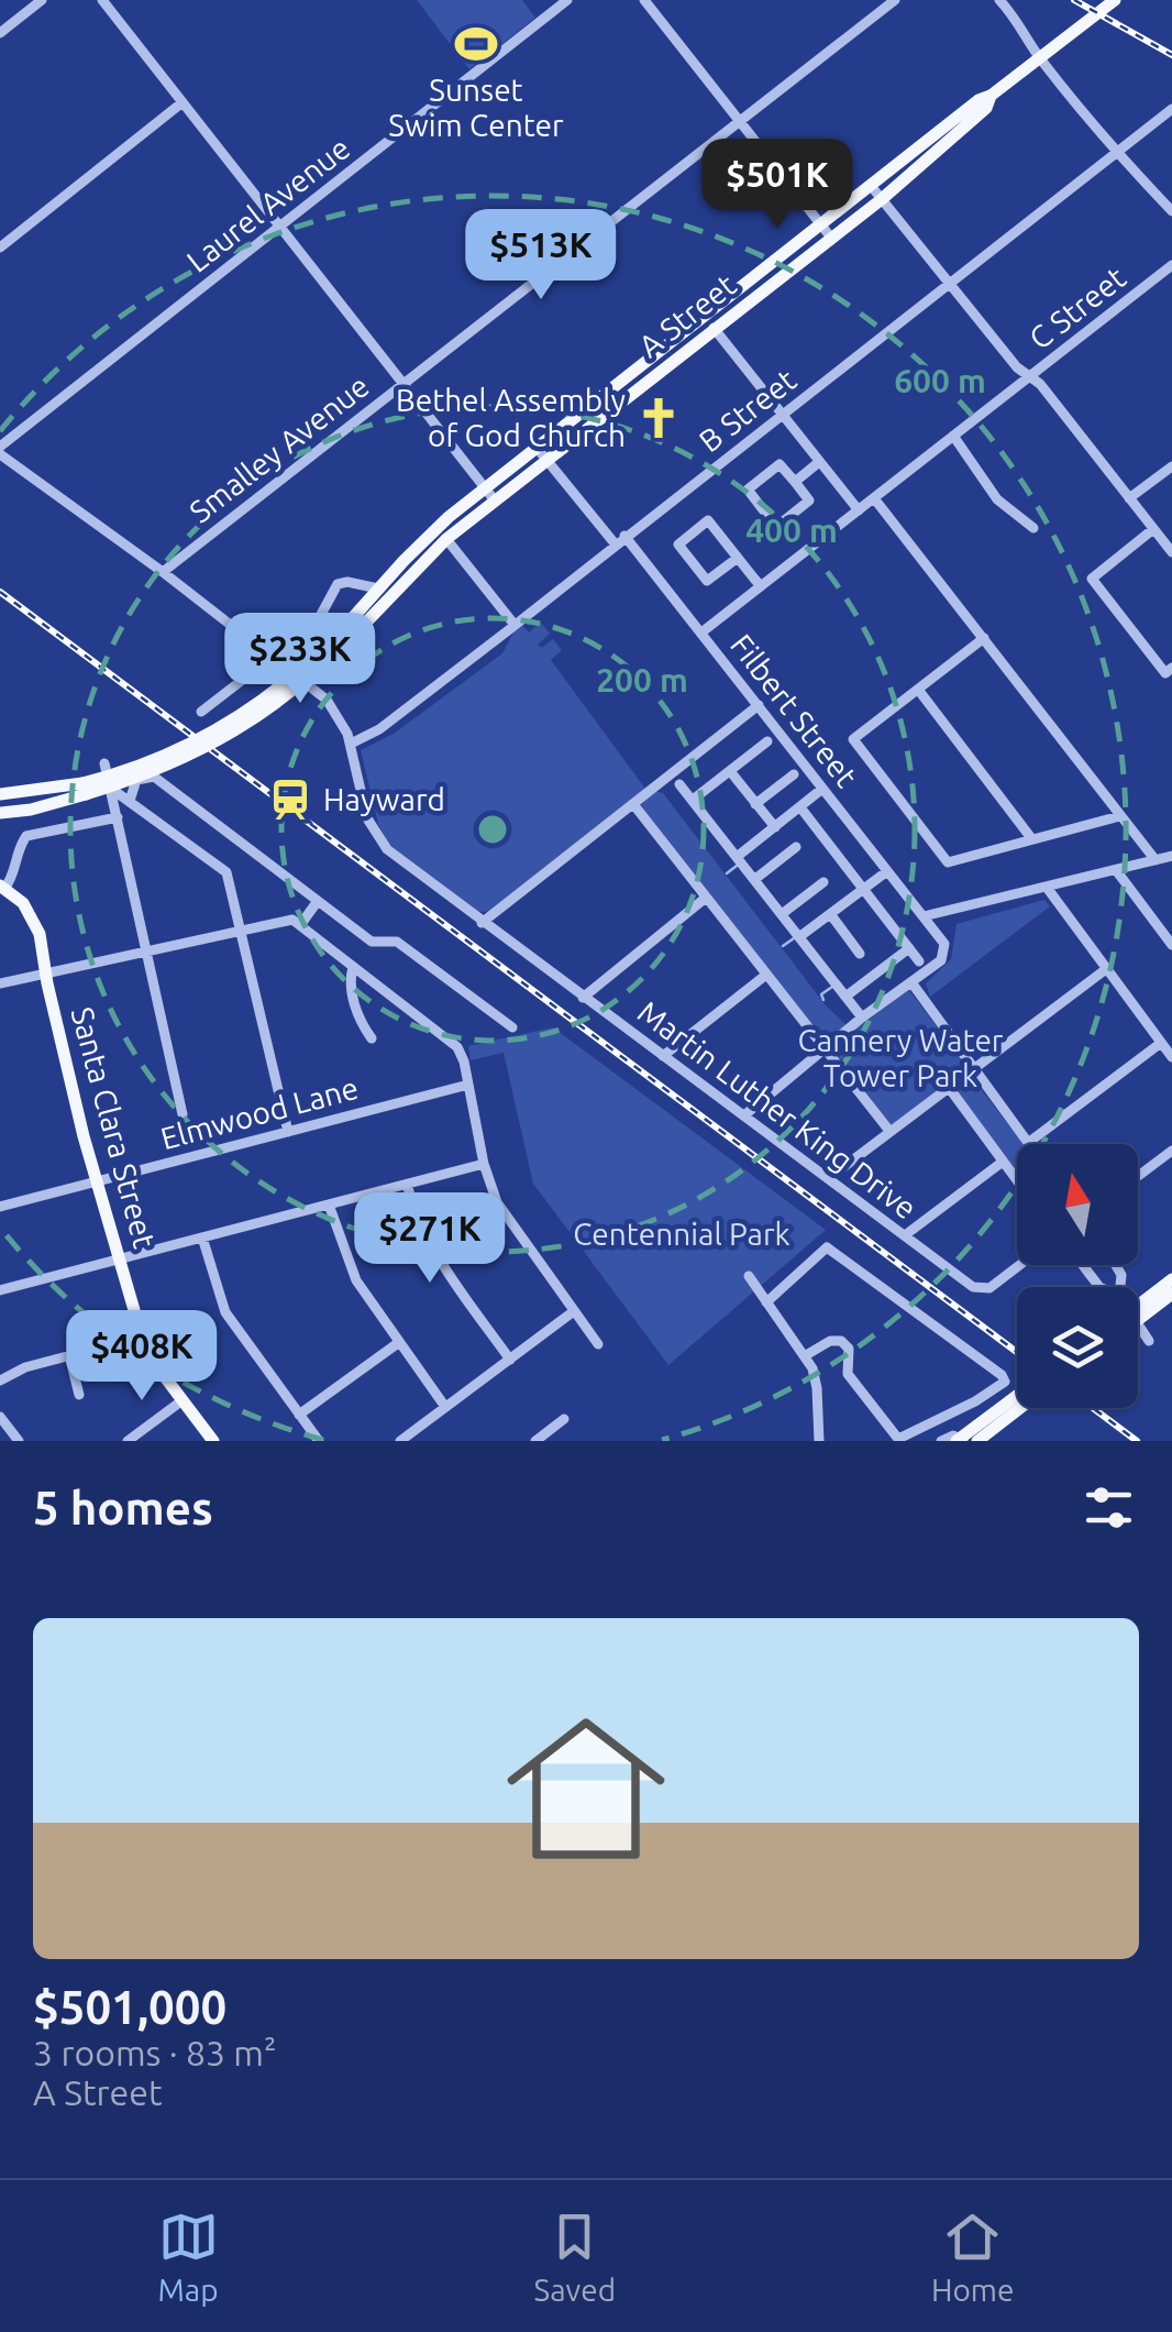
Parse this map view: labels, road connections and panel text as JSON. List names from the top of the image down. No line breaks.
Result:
{"streets":{"main road":["A Street","Santa Clara Street"],"street":["Laurel Avenue","C Street","B Street","Smalley Avenue","Filbert Street","Martin Luther King Drive","Elmwood Lane"]},"crossings":[["C Street","Filbert Street"],["A Street","Filbert Street"],["B Street","Filbert Street"],["B Street","Martin Luther King Drive"],["Elmwood Lane","Santa Clara Street"]],"parks":["Cannery Water Tower Park","Centennial Park"],"places":{"sports":["Sunset Swim Center"],"church":["Bethel Assembly of God Church"],"station":["Hayward"]},"north":"top","page":{"price":["$501K","$513K","$233K","$271K","$408K"],"heading":"5 homes","list":[{"name":"$501,000","note":"3 rooms · 83 m² · A Street"}],"tabs":["Map","Saved","Home"]},"rings":["600 m","400 m","200 m"]}
